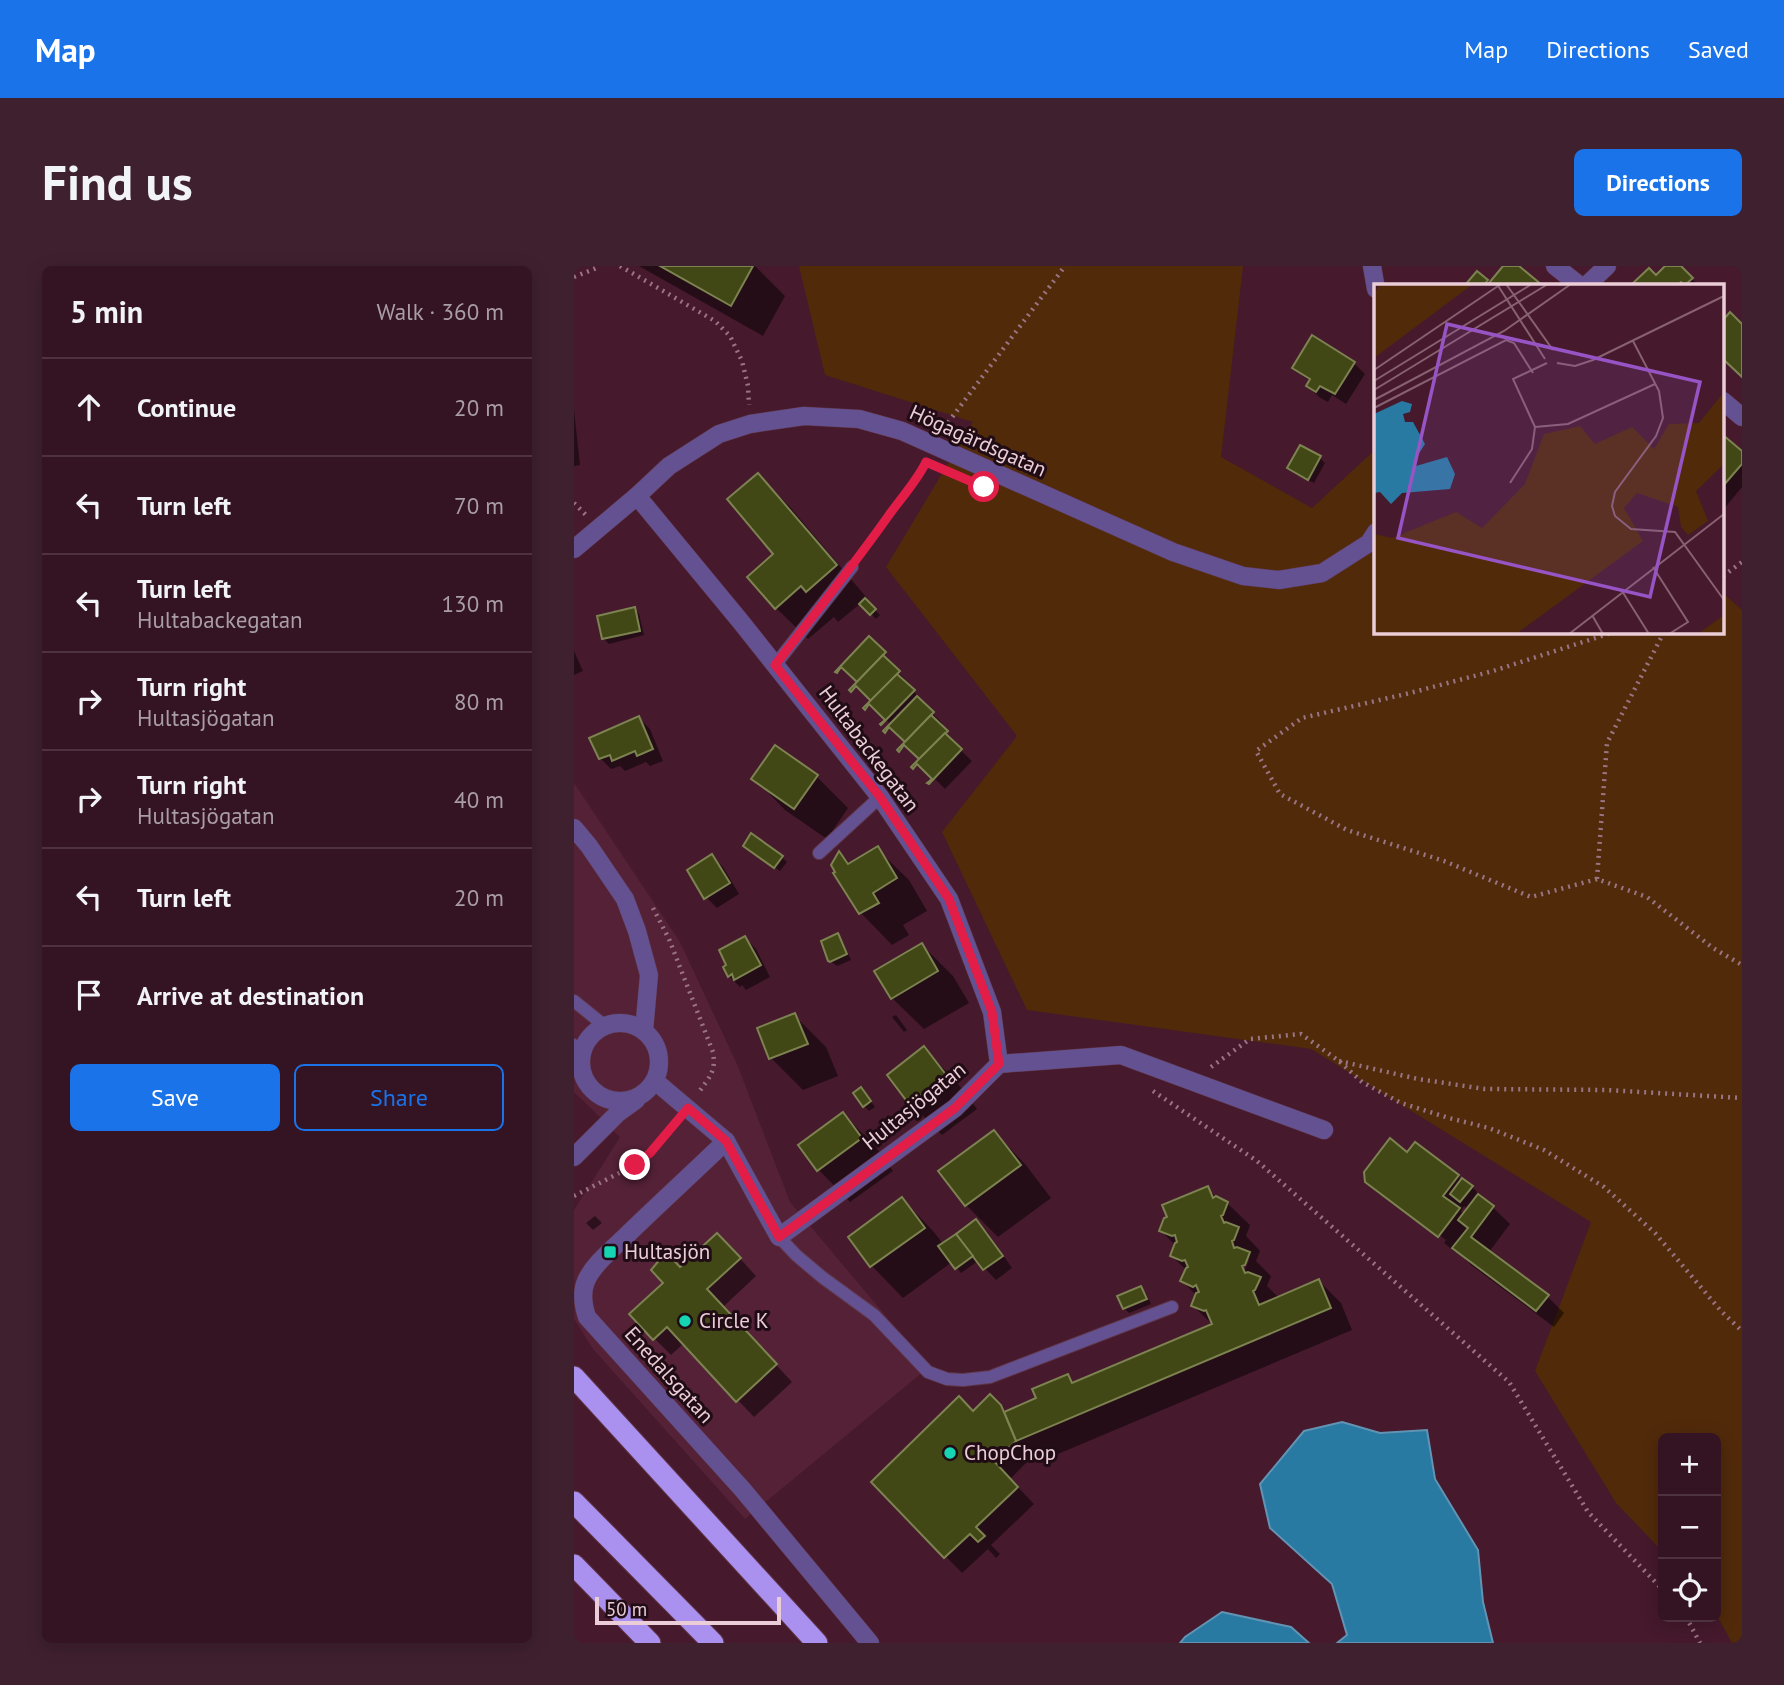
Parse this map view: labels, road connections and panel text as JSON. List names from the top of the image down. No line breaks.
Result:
{"streets":{"street":["Högagärdsgatan","Hultabackegatan","Hultasjögatan","Enedalsgatan"]},"crossings":[["Högagärdsgatan","Hultabackegatan"],["Hultabackegatan","Hultasjögatan"]],"places":{"transit":["Hultasjön"],"other":["Circle K","ChopChop"]},"scale_bar":"50 m","page":{"header":"Map","nav":["Map","Directions","Saved"],"buttons":["Directions",["Save","Share"]],"title":"Find us","heading":["5 min","Walk · 360 m"],"list":[["Continue","20 m"],["Turn left","70 m"],["Turn left","Hultabackegatan","130 m"],["Turn right","Hultasjögatan","80 m"],["Turn right","Hultasjögatan","40 m"],["Turn left","20 m"],"Arrive at destination"],"map_buttons":["+","−"],"scale":"50 m"}}
